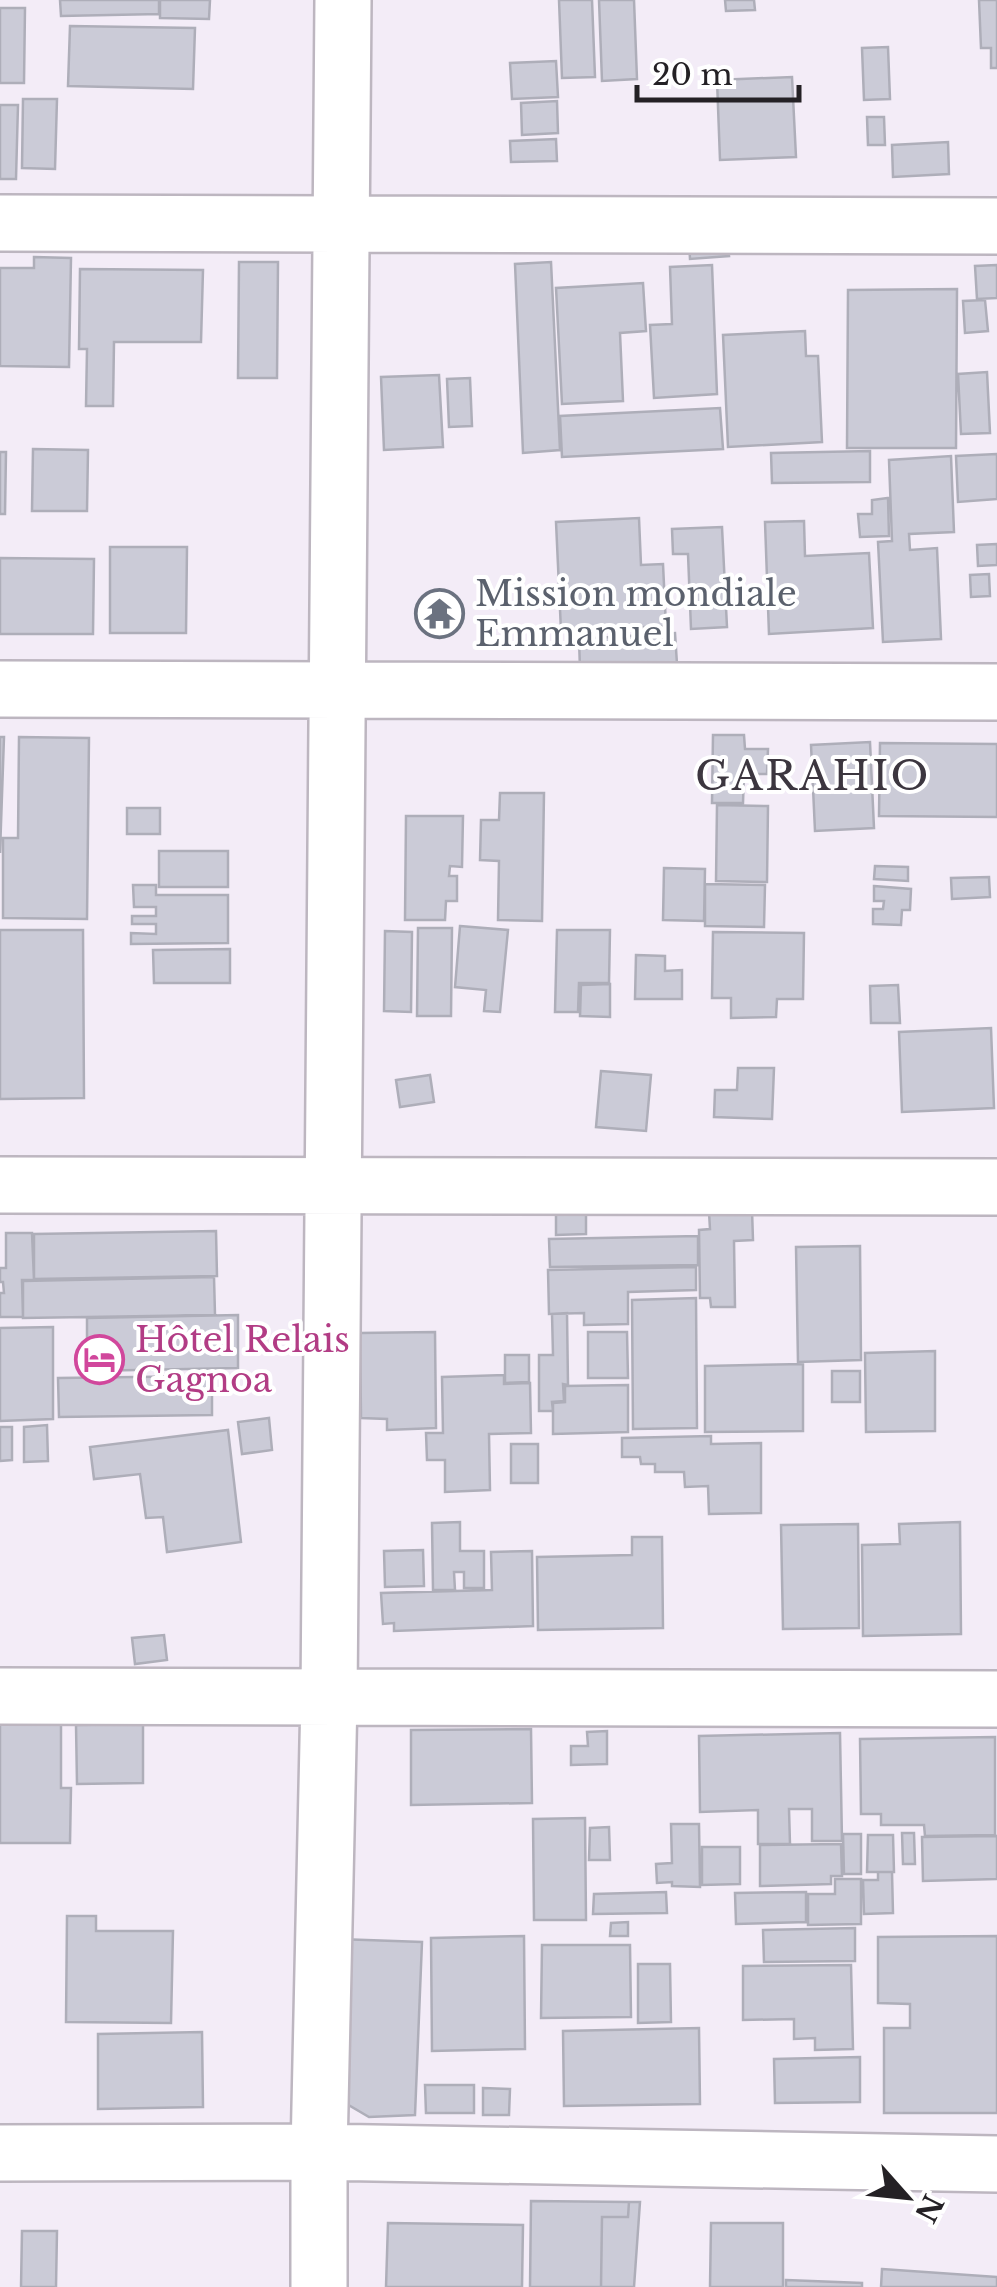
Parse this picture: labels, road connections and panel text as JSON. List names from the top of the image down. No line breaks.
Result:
{"districts":["GARAHIO"],"places":{"temple":["Mission mondiale Emmanuel"],"hotel":["Hôtel Relais Gagnoa"]},"scale_bar":"20 m","north":"bottom right"}
